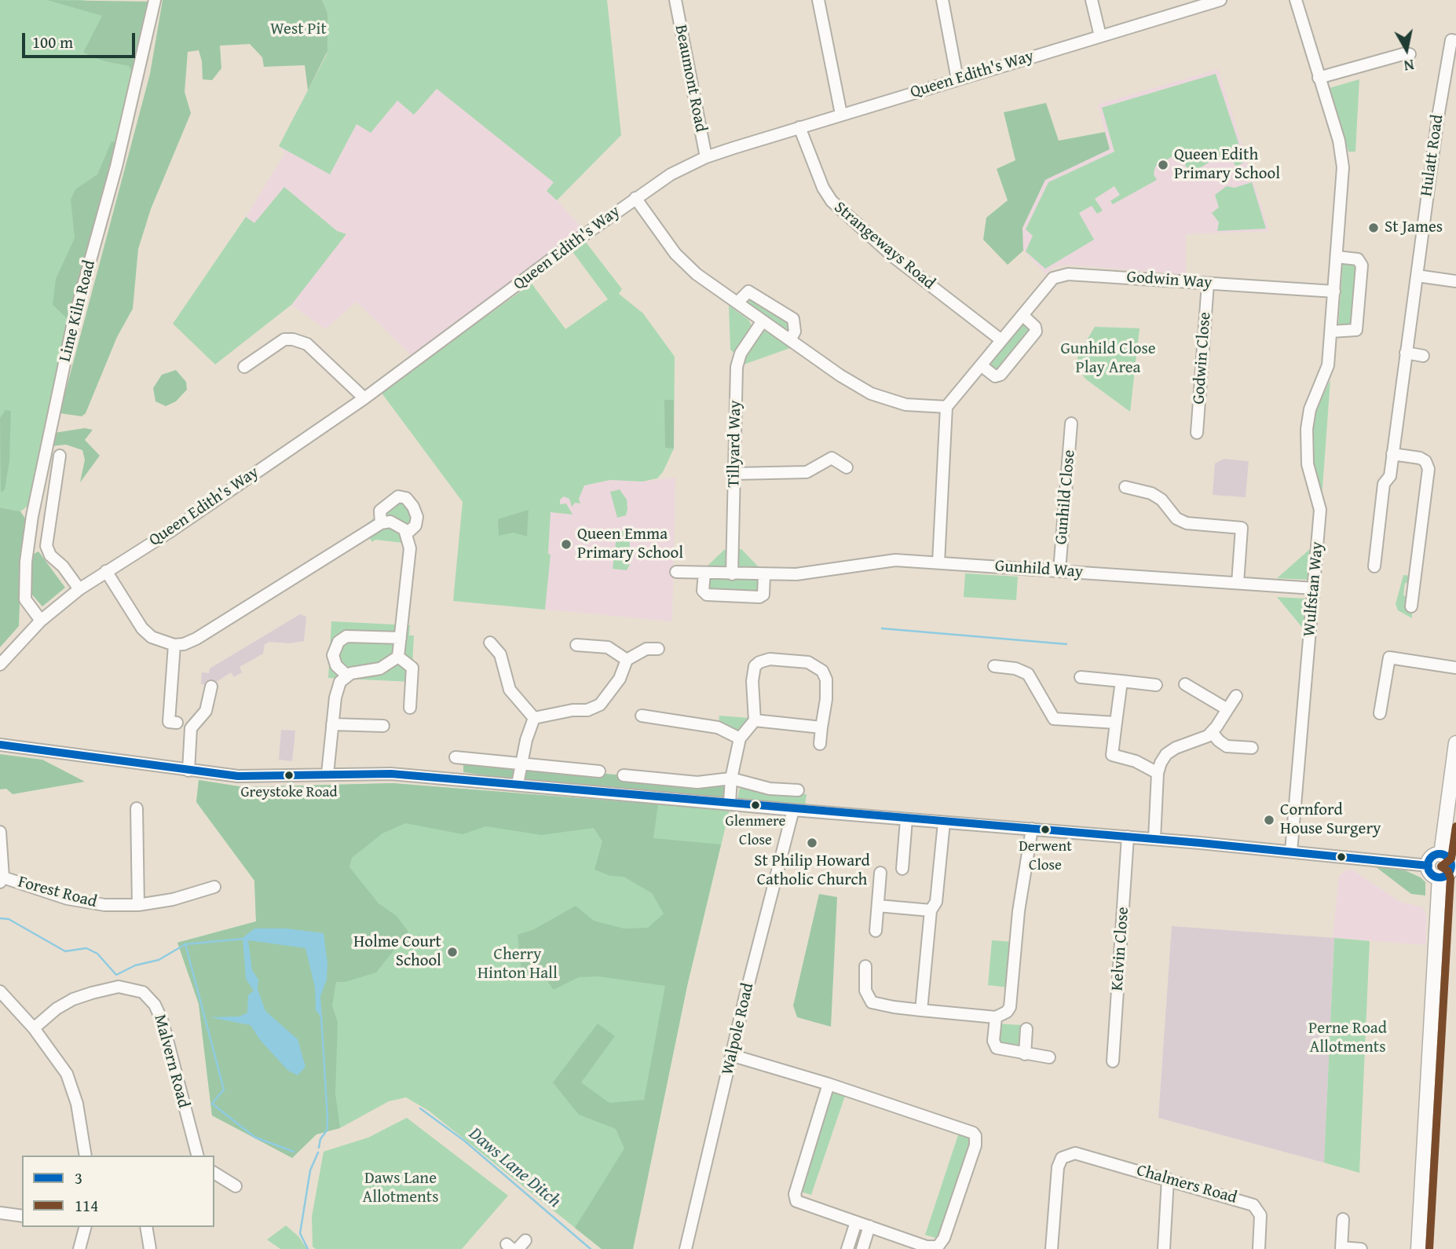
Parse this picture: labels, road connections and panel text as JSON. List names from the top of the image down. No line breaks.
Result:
{"streets":{"street":["Queen Edith's Way","Beaumont Road","Hulatt Road","Strangeways Road","Godwin Way","Lime Kiln Road","Godwin Close","Tillyard Way","Gunhild Close","Gunhild Way","Wulfstan Way","Forest Road","Kelvin Close","Walpole Road","Malvern Road","Chalmers Road"]},"crossings":[["Queen Edith's Way","Beaumont Road"],["Queen Edith's Way","Strangeways Road"],["Queen Edith's Way","Lime Kiln Road"],["Strangeways Road","Godwin Way"],["Godwin Way","Godwin Close"],["Godwin Way","Wulfstan Way"],["Tillyard Way","Gunhild Way"],["Gunhild Close","Gunhild Way"],["Gunhild Way","Wulfstan Way"]],"water":["Daws Lane Ditch"],"parks":["West Pit","Gunhild Close Play Area","Cherry Hinton Hall","Perne Road Allotments","Daws Lane Allotments"],"places":["Queen Edith Primary School","St James","Queen Emma Primary School","Greystoke Road","Glenmere Close","Cornford House Surgery","Derwent Close","St Philip Howard Catholic Church","Holme Court School"],"lines":["transit line 3","transit line 114"],"legend":["3","114"],"scale_bar":"100 m","north":"bottom"}
